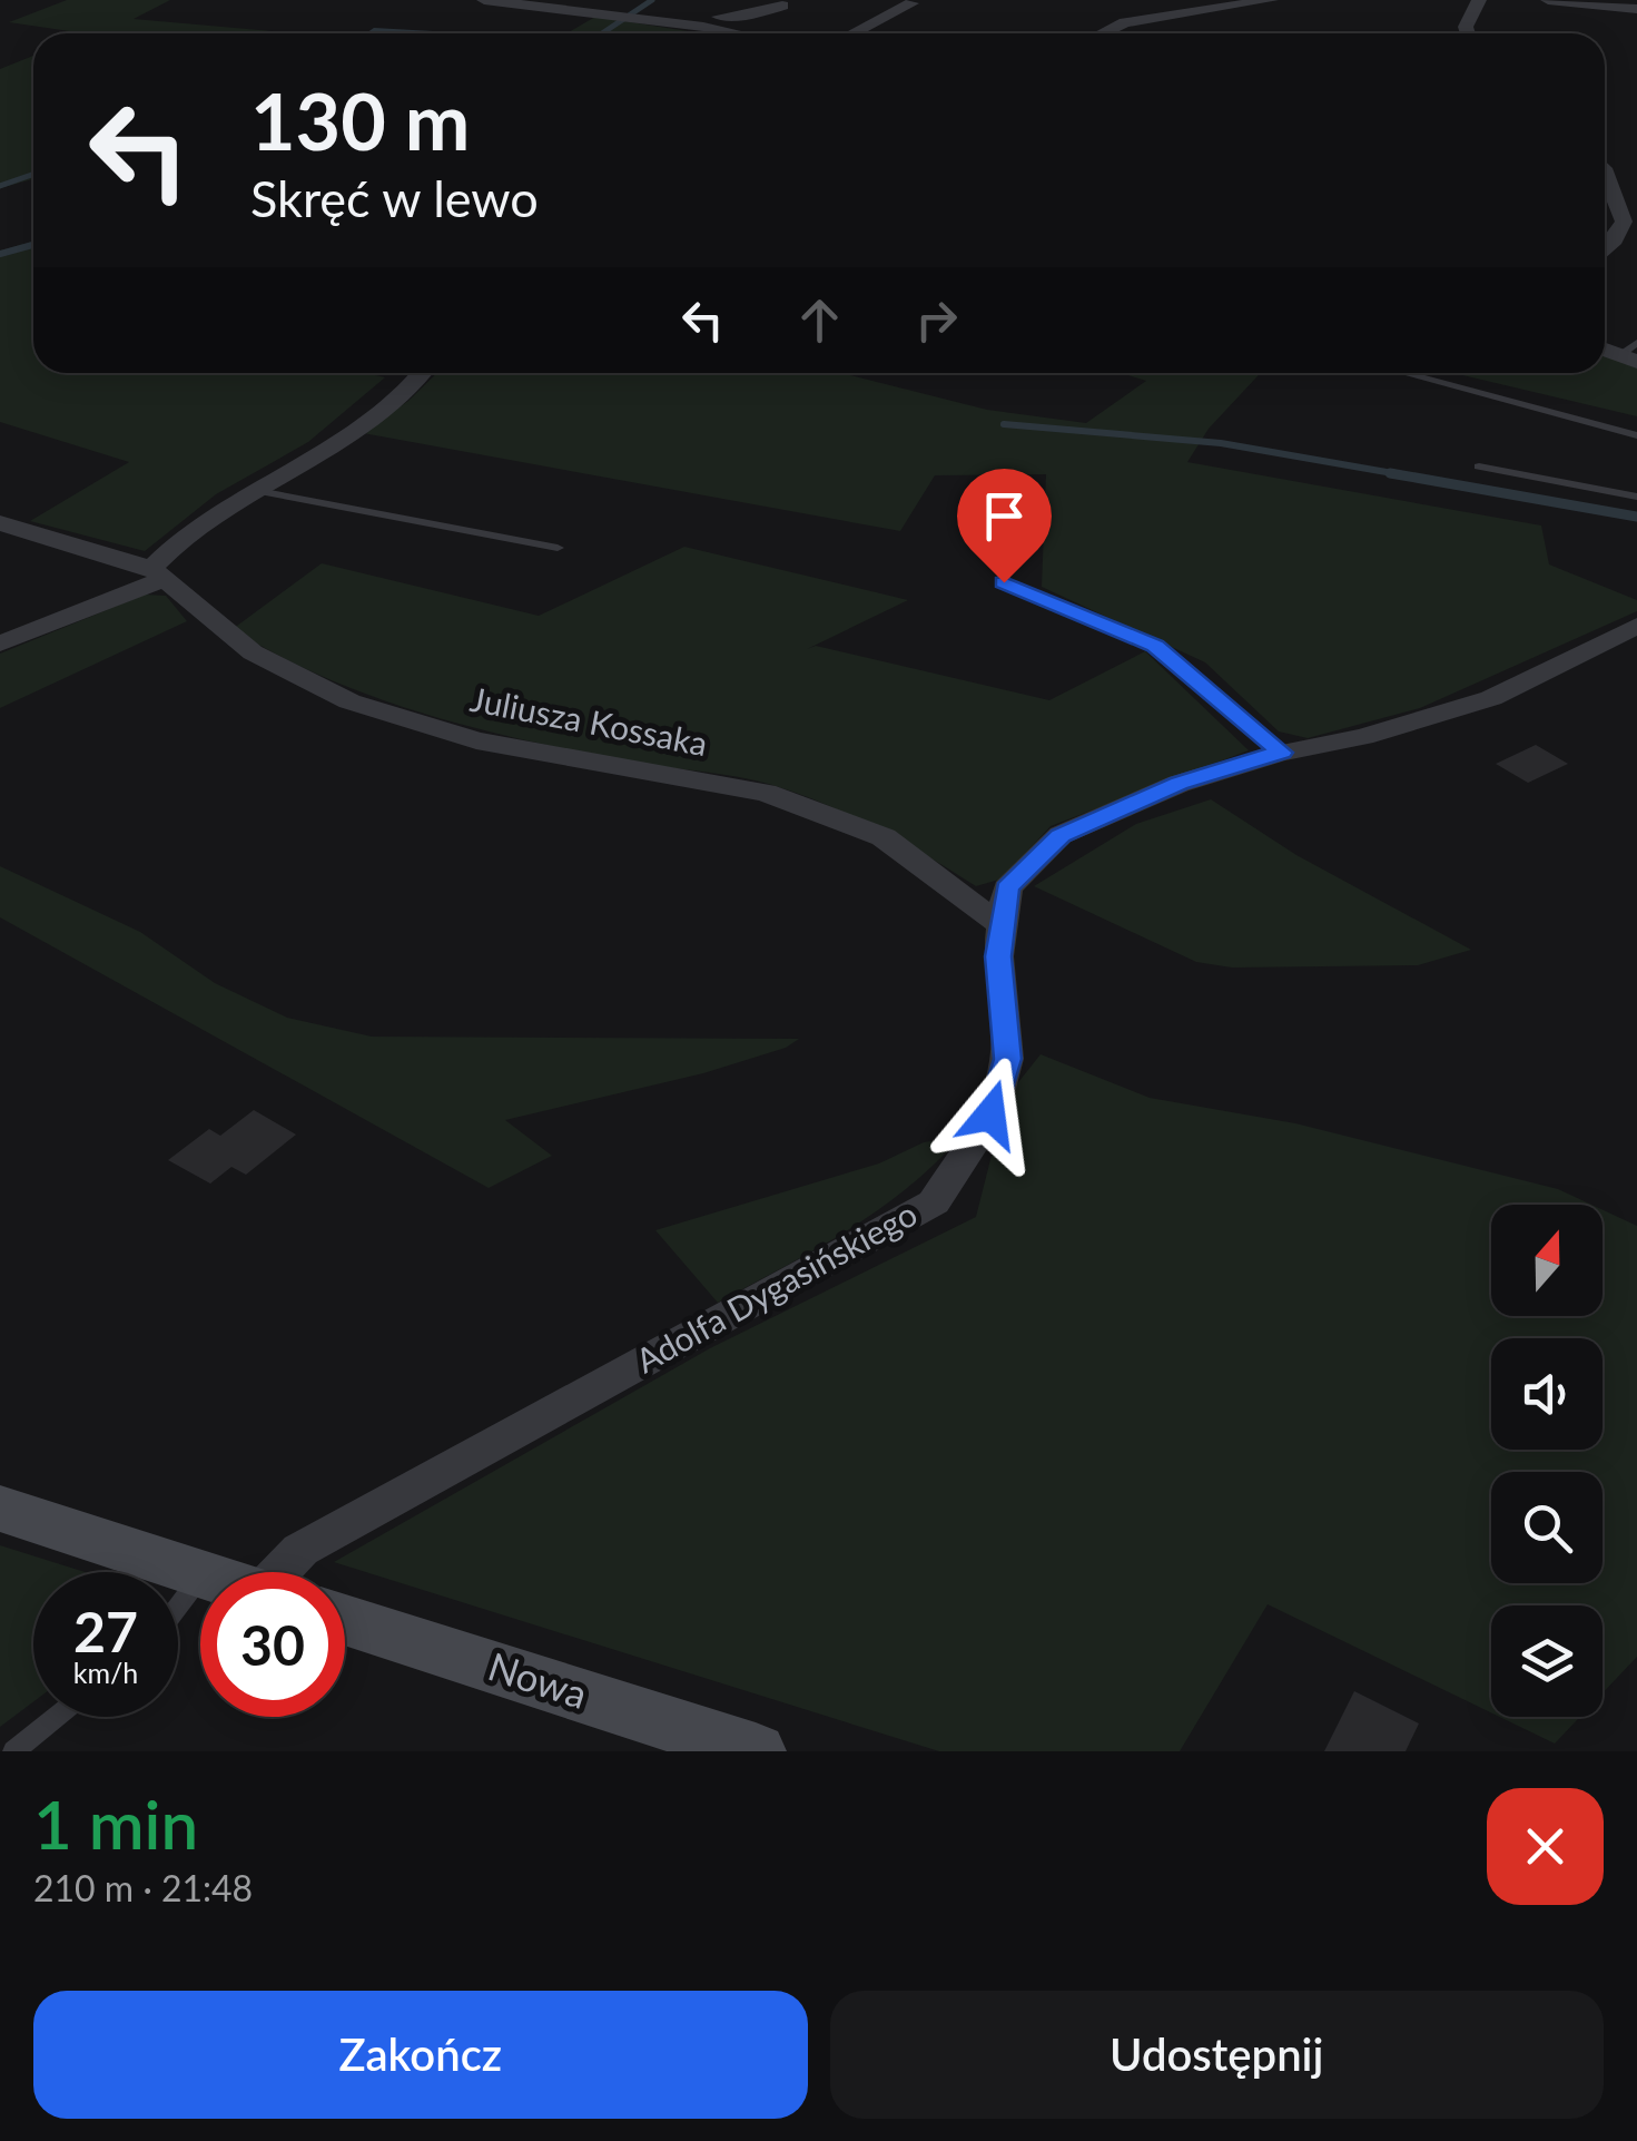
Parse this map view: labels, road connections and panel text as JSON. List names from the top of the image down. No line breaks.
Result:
{"streets":{"street":["Juliusza Kossaka","Adolfa Dygasińskiego","Nowa"]},"crossings":[["Juliusza Kossaka","Adolfa Dygasińskiego"]],"north":"top","page":{"turn":["130 m","Skręć w lewo"],"speed":"27 km/h","limit":"30","heading":["1 min","210 m · 21:48"],"buttons":["Zakończ","Udostępnij"]}}
